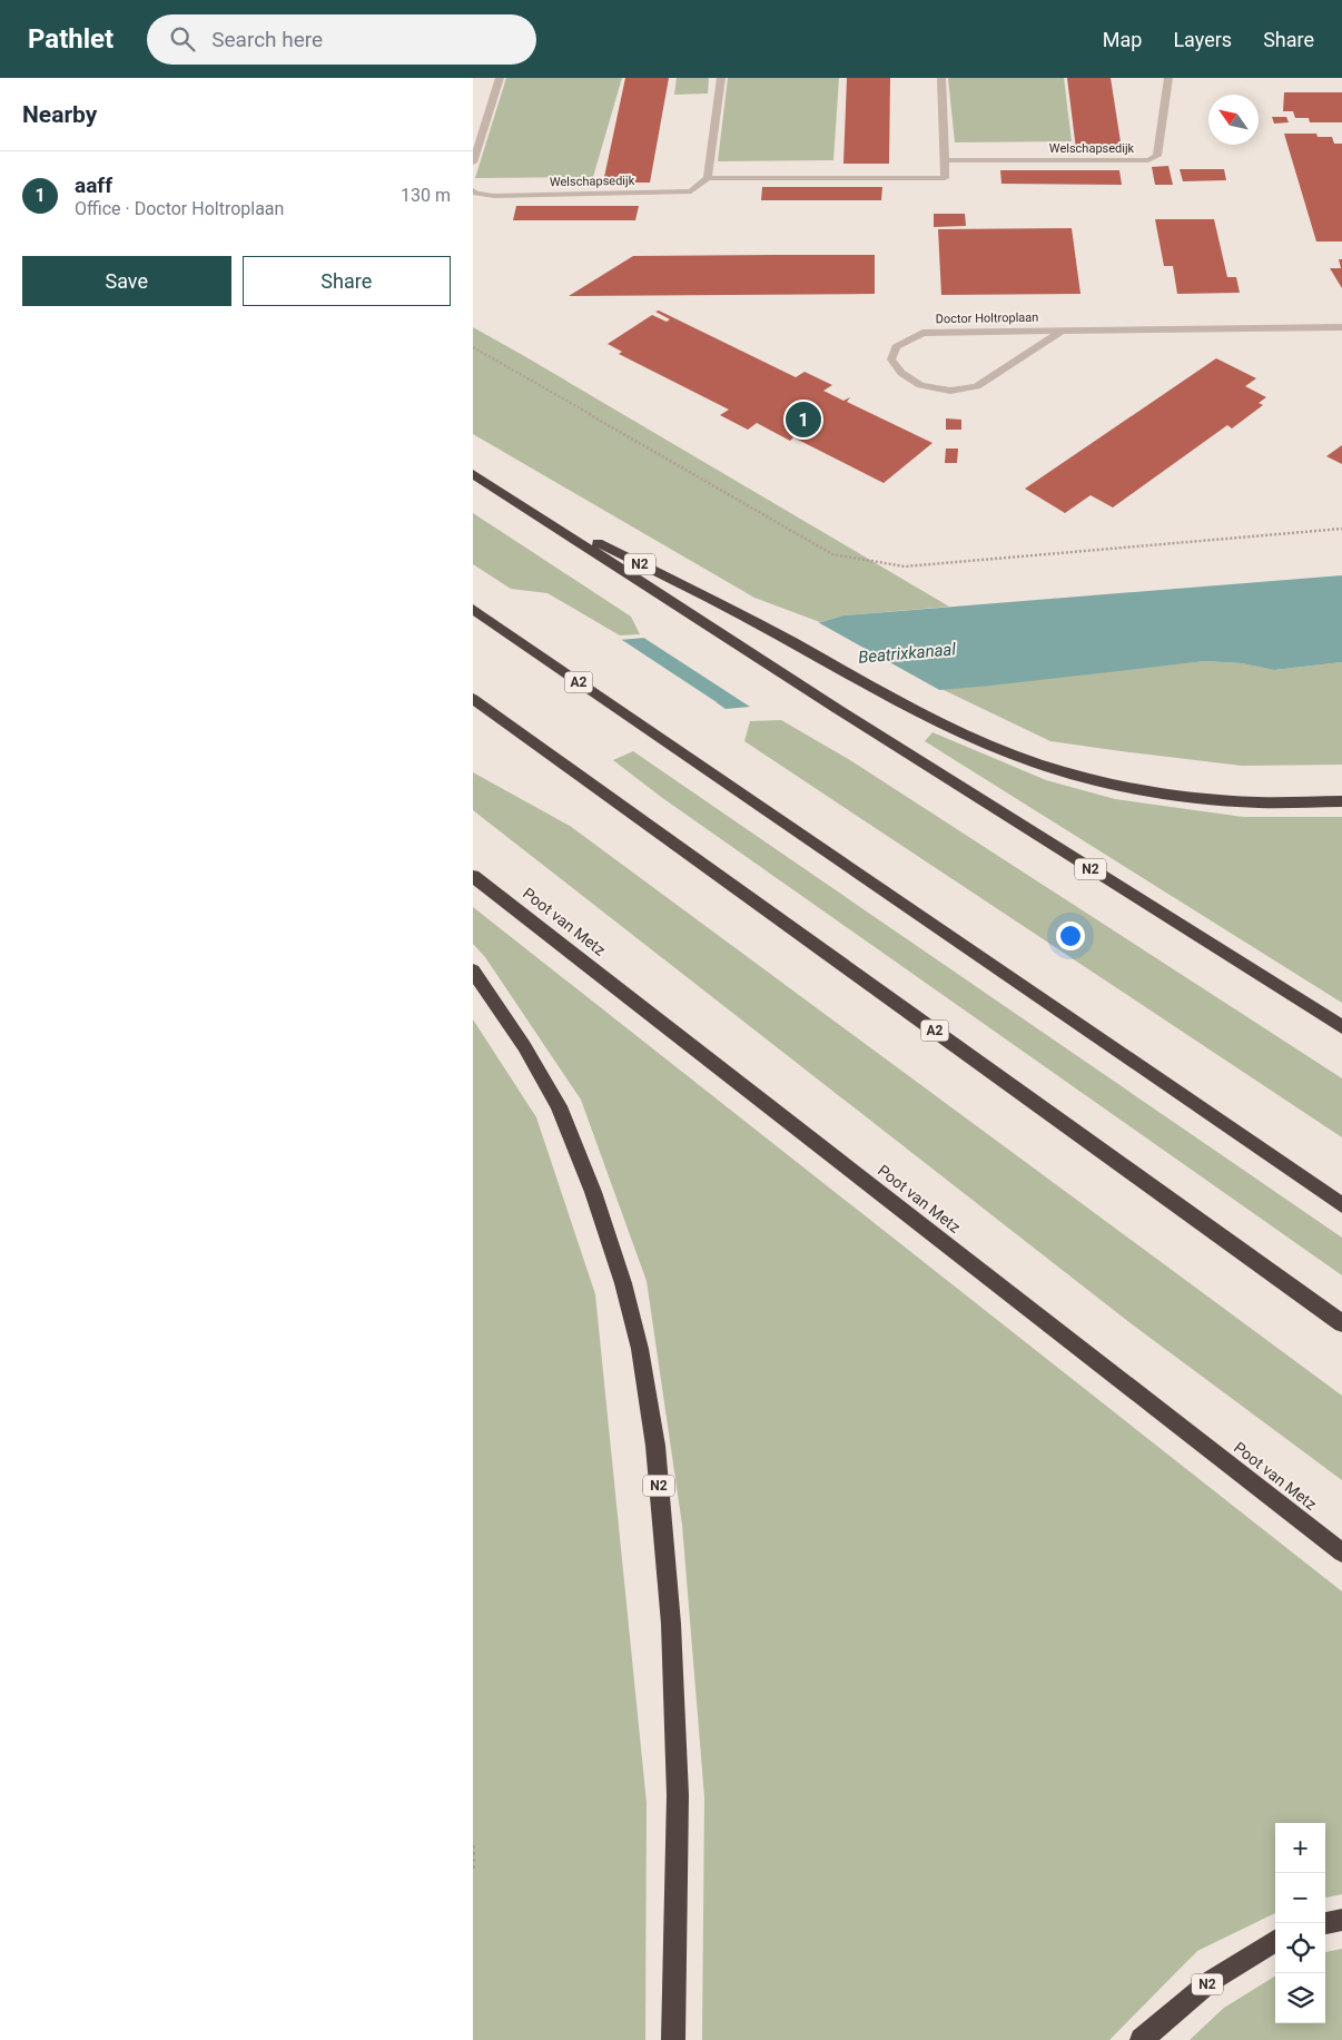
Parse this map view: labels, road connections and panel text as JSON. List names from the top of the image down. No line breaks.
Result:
{"streets":{"highway":["N2","A2","Poot van Metz"],"street":["Welschapsedijk","Doctor Holtroplaan"]},"water":["Beatrixkanaal"],"north":"top left","page":{"header":"Pathlet","search":"Search here","nav":["Map","Layers","Share"],"heading":"Nearby","list":[{"mark":"1","name":"aaff","note":"Office · Doctor Holtroplaan","value":"130 m"}],"buttons":["Save","Share"],"pins":"1","map_buttons":["+","−"]}}
